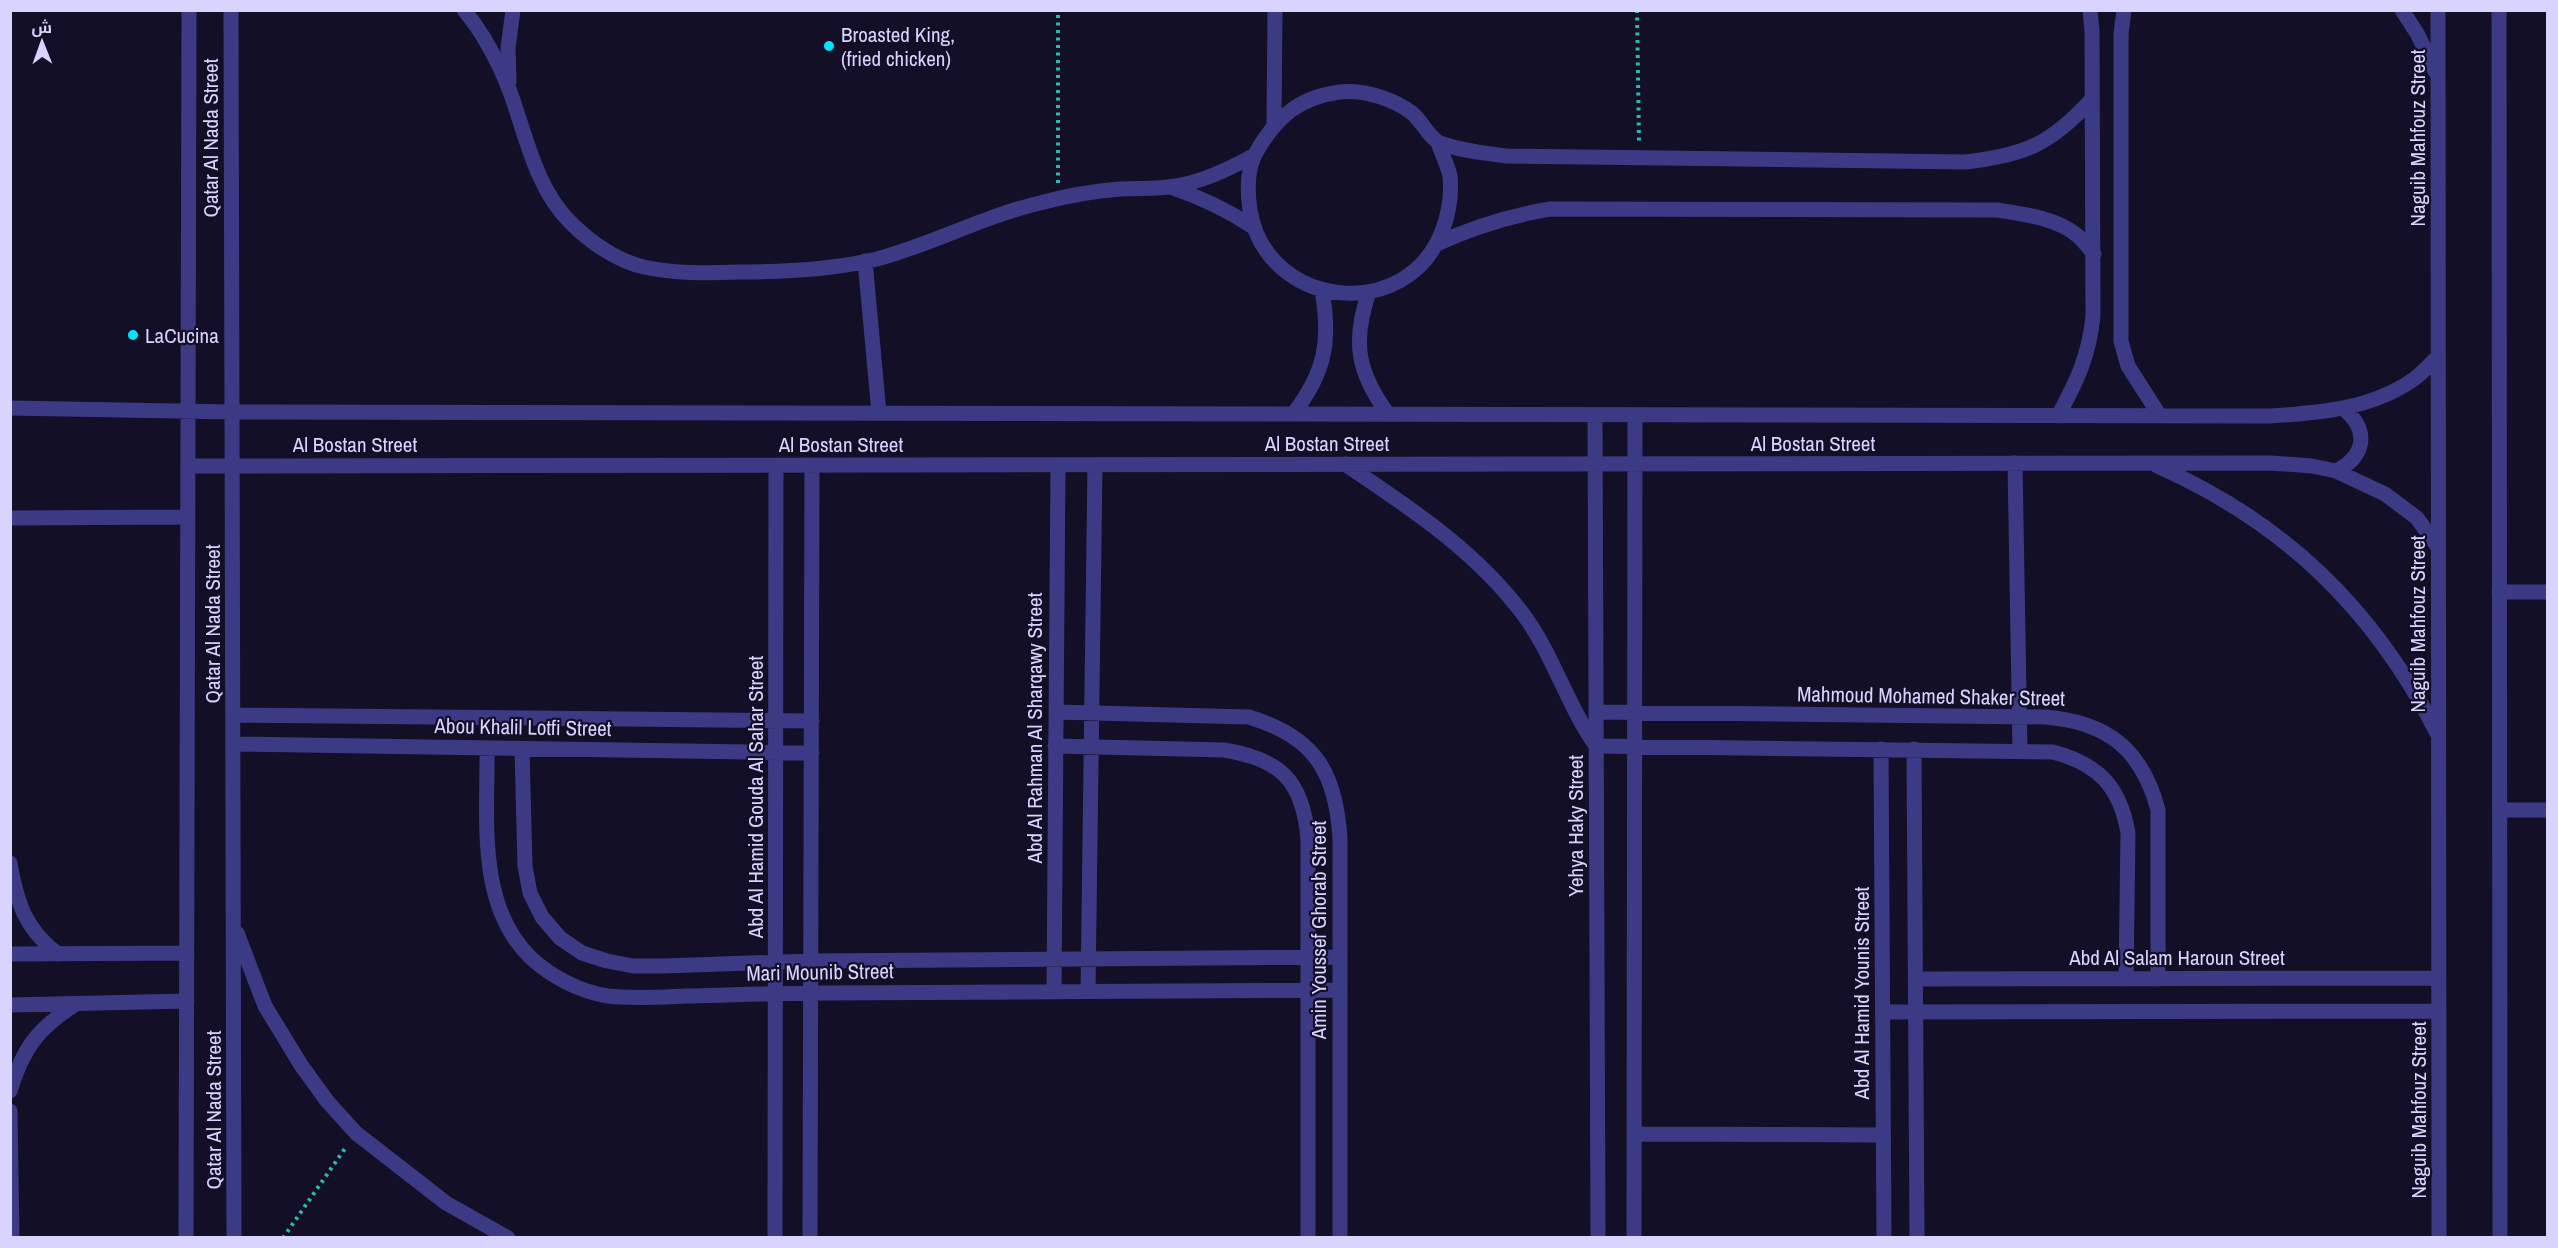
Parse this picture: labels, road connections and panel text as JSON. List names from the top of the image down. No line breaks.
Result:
{"streets":{"street":["Qatar Al Nada Street","Naguib Mahfouz Street","Al Bostan Street","Mahmoud Mohamed Shaker Street","Abou Khalil Lotfi Street","Abd Al Rahman Al Sharqawy Street","Abd Al Hamid Gouda Al Sahar Street","Yehya Haky Street","Amin Youssef Ghorab Street","Abd Al Salam Haroun Street","Mari Mounib Street","Abd Al Hamid Younis Street"]},"crossings":[["Qatar Al Nada Street","Al Bostan Street"],["Qatar Al Nada Street","Abou Khalil Lotfi Street"],["Naguib Mahfouz Street","Al Bostan Street"],["Naguib Mahfouz Street","Abd Al Salam Haroun Street"],["Al Bostan Street","Abd Al Rahman Al Sharqawy Street"],["Al Bostan Street","Abd Al Hamid Gouda Al Sahar Street"],["Al Bostan Street","Yehya Haky Street"],["Mahmoud Mohamed Shaker Street","Yehya Haky Street"],["Mahmoud Mohamed Shaker Street","Abd Al Salam Haroun Street"],["Abou Khalil Lotfi Street","Abd Al Hamid Gouda Al Sahar Street"],["Abou Khalil Lotfi Street","Mari Mounib Street"],["Abd Al Rahman Al Sharqawy Street","Amin Youssef Ghorab Street"],["Abd Al Rahman Al Sharqawy Street","Mari Mounib Street"],["Abd Al Hamid Gouda Al Sahar Street","Mari Mounib Street"],["Amin Youssef Ghorab Street","Mari Mounib Street"]],"places":["Broasted King, (fried chicken)","LaCucina"],"north":"top"}
